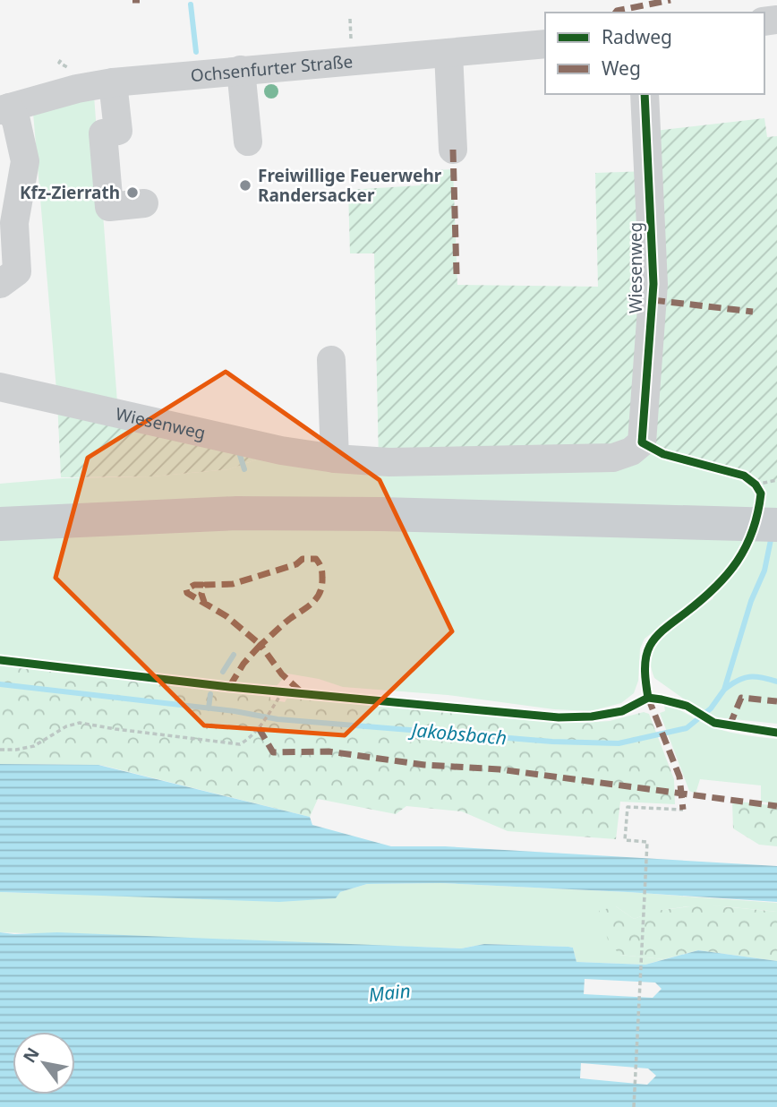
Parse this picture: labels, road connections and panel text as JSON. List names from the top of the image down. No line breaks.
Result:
{"streets":{"street":["Ochsenfurter Straße","Wiesenweg"]},"water":["Jakobsbach","Main"],"places":["Freiwillige Feuerwehr Randersacker","Kfz-Zierrath"],"legend":["Radweg","Weg"],"north":"top left"}
